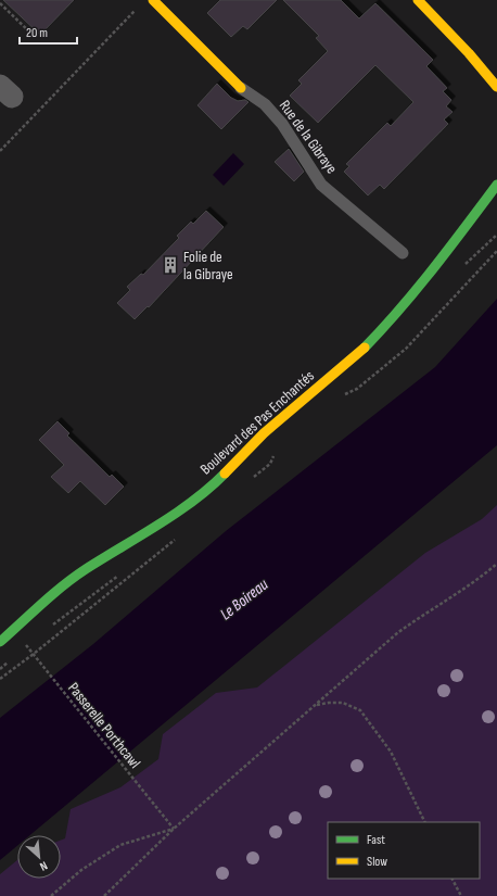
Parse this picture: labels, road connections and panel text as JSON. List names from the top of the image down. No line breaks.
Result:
{"streets":{"main road":["Rue de la Gibraye","Boulevard des Pas Enchantés"],"path":["Passerelle Porthcawl"]},"water":["Le Boireau"],"places":{"building":["Folie de la Gibraye"]},"legend":["Fast","Slow"],"scale_bar":"20 m","north":"bottom right"}
